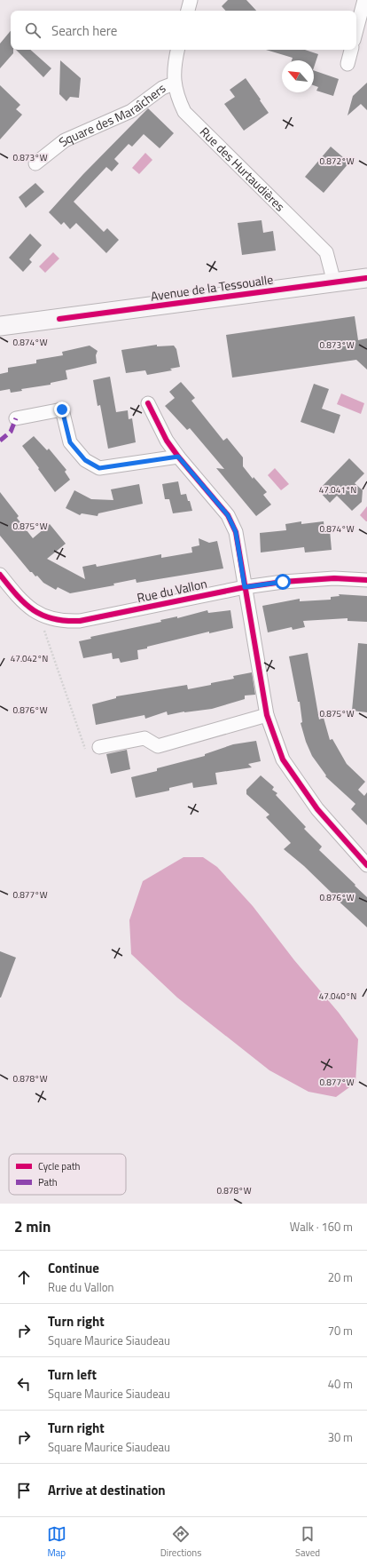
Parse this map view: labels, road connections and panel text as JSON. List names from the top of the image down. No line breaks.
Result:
{"streets":{"main road":["Avenue de la Tessoualle"],"street":["Square des Maraîchers","Rue des Hurtaudières","Rue du Vallon"]},"crossings":[["Square des Maraîchers","Rue des Hurtaudières"],["Rue des Hurtaudières","Avenue de la Tessoualle"]],"legend":["Cycle path","Path"],"north":"top left","page":{"search":"Search here","heading":["2 min","Walk · 160 m"],"list":[["Continue","Rue du Vallon","20 m"],["Turn right","Square Maurice Siaudeau","70 m"],["Turn left","Square Maurice Siaudeau","40 m"],["Turn right","Square Maurice Siaudeau","30 m"],"Arrive at destination"],"nav":["Map","Directions","Saved"]},"coordinates":["0.873°W","0.872°W","0.874°W","47.041°N","0.875°W","47.042°N","0.876°W","0.877°W","47.040°N","0.878°W"]}
